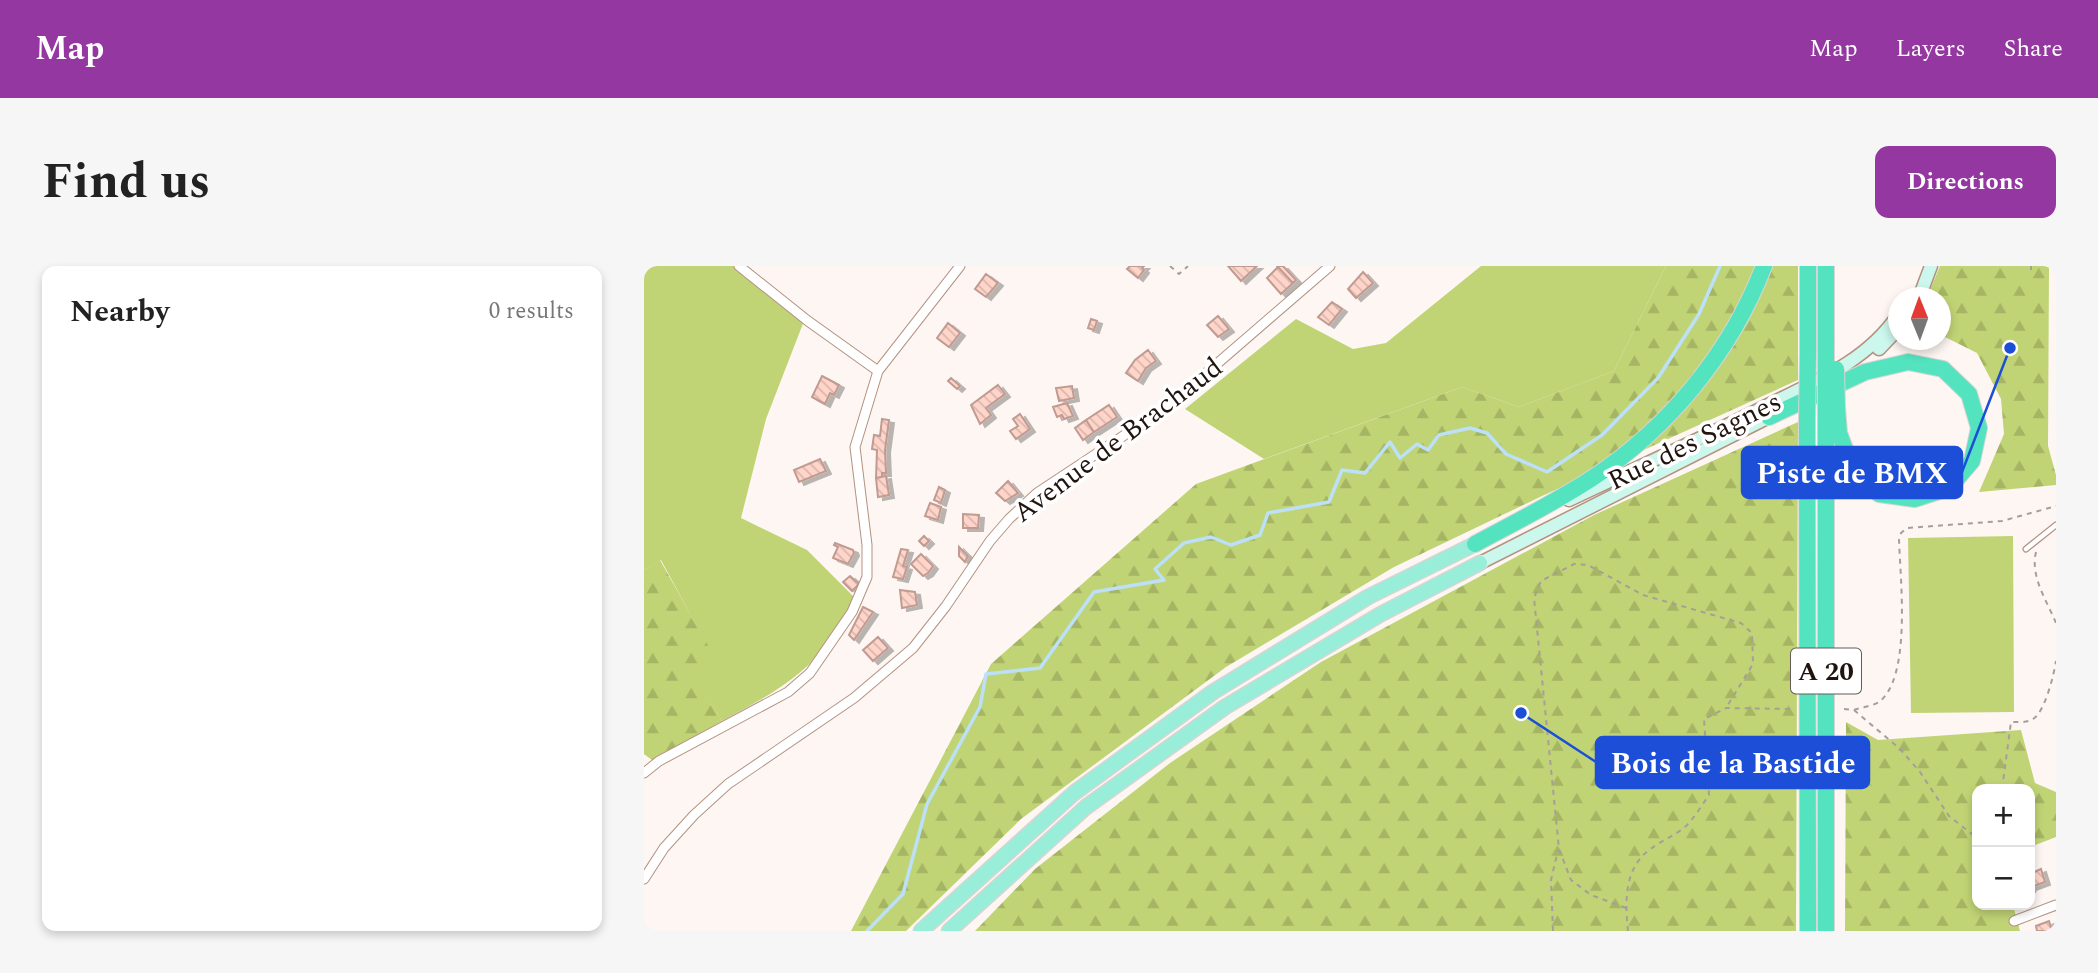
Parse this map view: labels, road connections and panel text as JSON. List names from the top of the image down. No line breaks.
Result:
{"streets":{"highway":["A 20"],"street":["Avenue de Brachaud","Rue des Sagnes"]},"places":["Piste de BMX","Bois de la Bastide"],"north":"top","page":{"header":"Map","nav":["Map","Layers","Share"],"title":"Find us","buttons":"Directions","heading":["Nearby","0 results"],"map_buttons":["+","−"]}}
